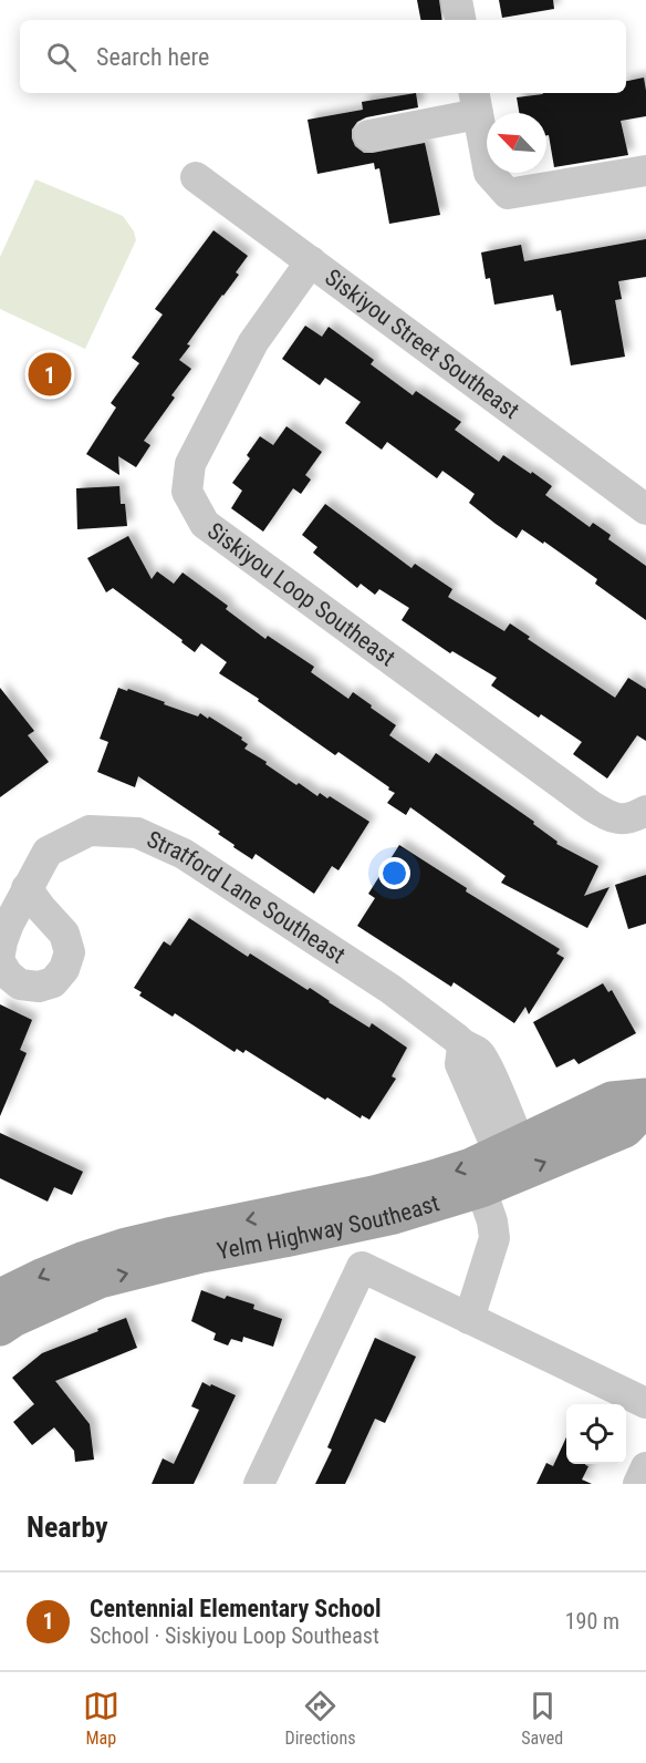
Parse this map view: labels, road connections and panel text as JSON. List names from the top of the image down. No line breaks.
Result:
{"streets":{"main road":["Yelm Highway Southeast"],"street":["Siskiyou Street Southeast","Siskiyou Loop Southeast","Stratford Lane Southeast"]},"crossings":[["Siskiyou Street Southeast","Siskiyou Loop Southeast"],["Stratford Lane Southeast","Yelm Highway Southeast"]],"north":"top left","page":{"search":"Search here","pins":"1","heading":"Nearby","list":[{"mark":"1","name":"Centennial Elementary School","note":"School · Siskiyou Loop Southeast","value":"190 m"}],"nav":["Map","Directions","Saved"]}}
